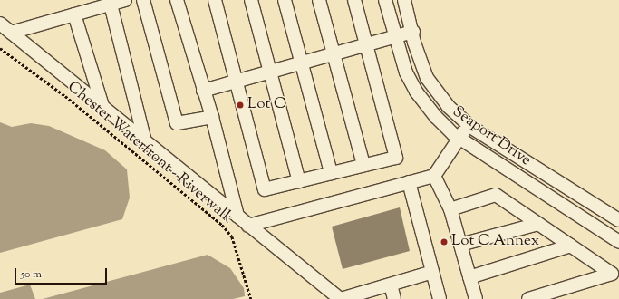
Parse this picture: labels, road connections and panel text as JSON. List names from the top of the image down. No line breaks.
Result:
{"streets":{"street":["Seaport Drive"],"path":["Chester Waterfront - Riverwalk"]},"places":["Lot C","Lot C Annex"],"scale_bar":"50 m"}
